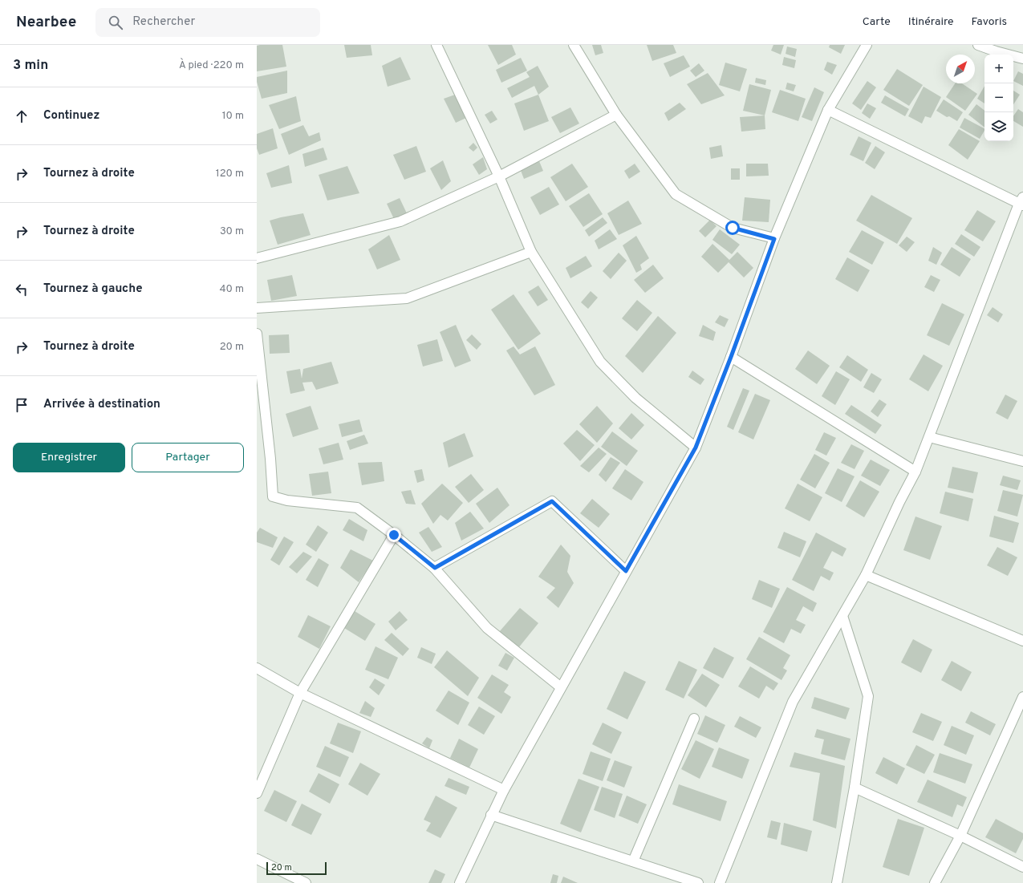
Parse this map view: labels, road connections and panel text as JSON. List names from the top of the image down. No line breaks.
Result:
{"scale_bar":"20 m","north":"top right","page":{"header":"Nearbee","search":"Rechercher","nav":["Carte","Itinéraire","Favoris"],"heading":["3 min","À pied · 220 m"],"map_buttons":["+","−"],"list":[["Continuez","10 m"],["Tournez à droite","120 m"],["Tournez à droite","30 m"],["Tournez à gauche","40 m"],["Tournez à droite","20 m"],"Arrivée à destination"],"buttons":["Enregistrer","Partager"],"scale":"20 m"}}
